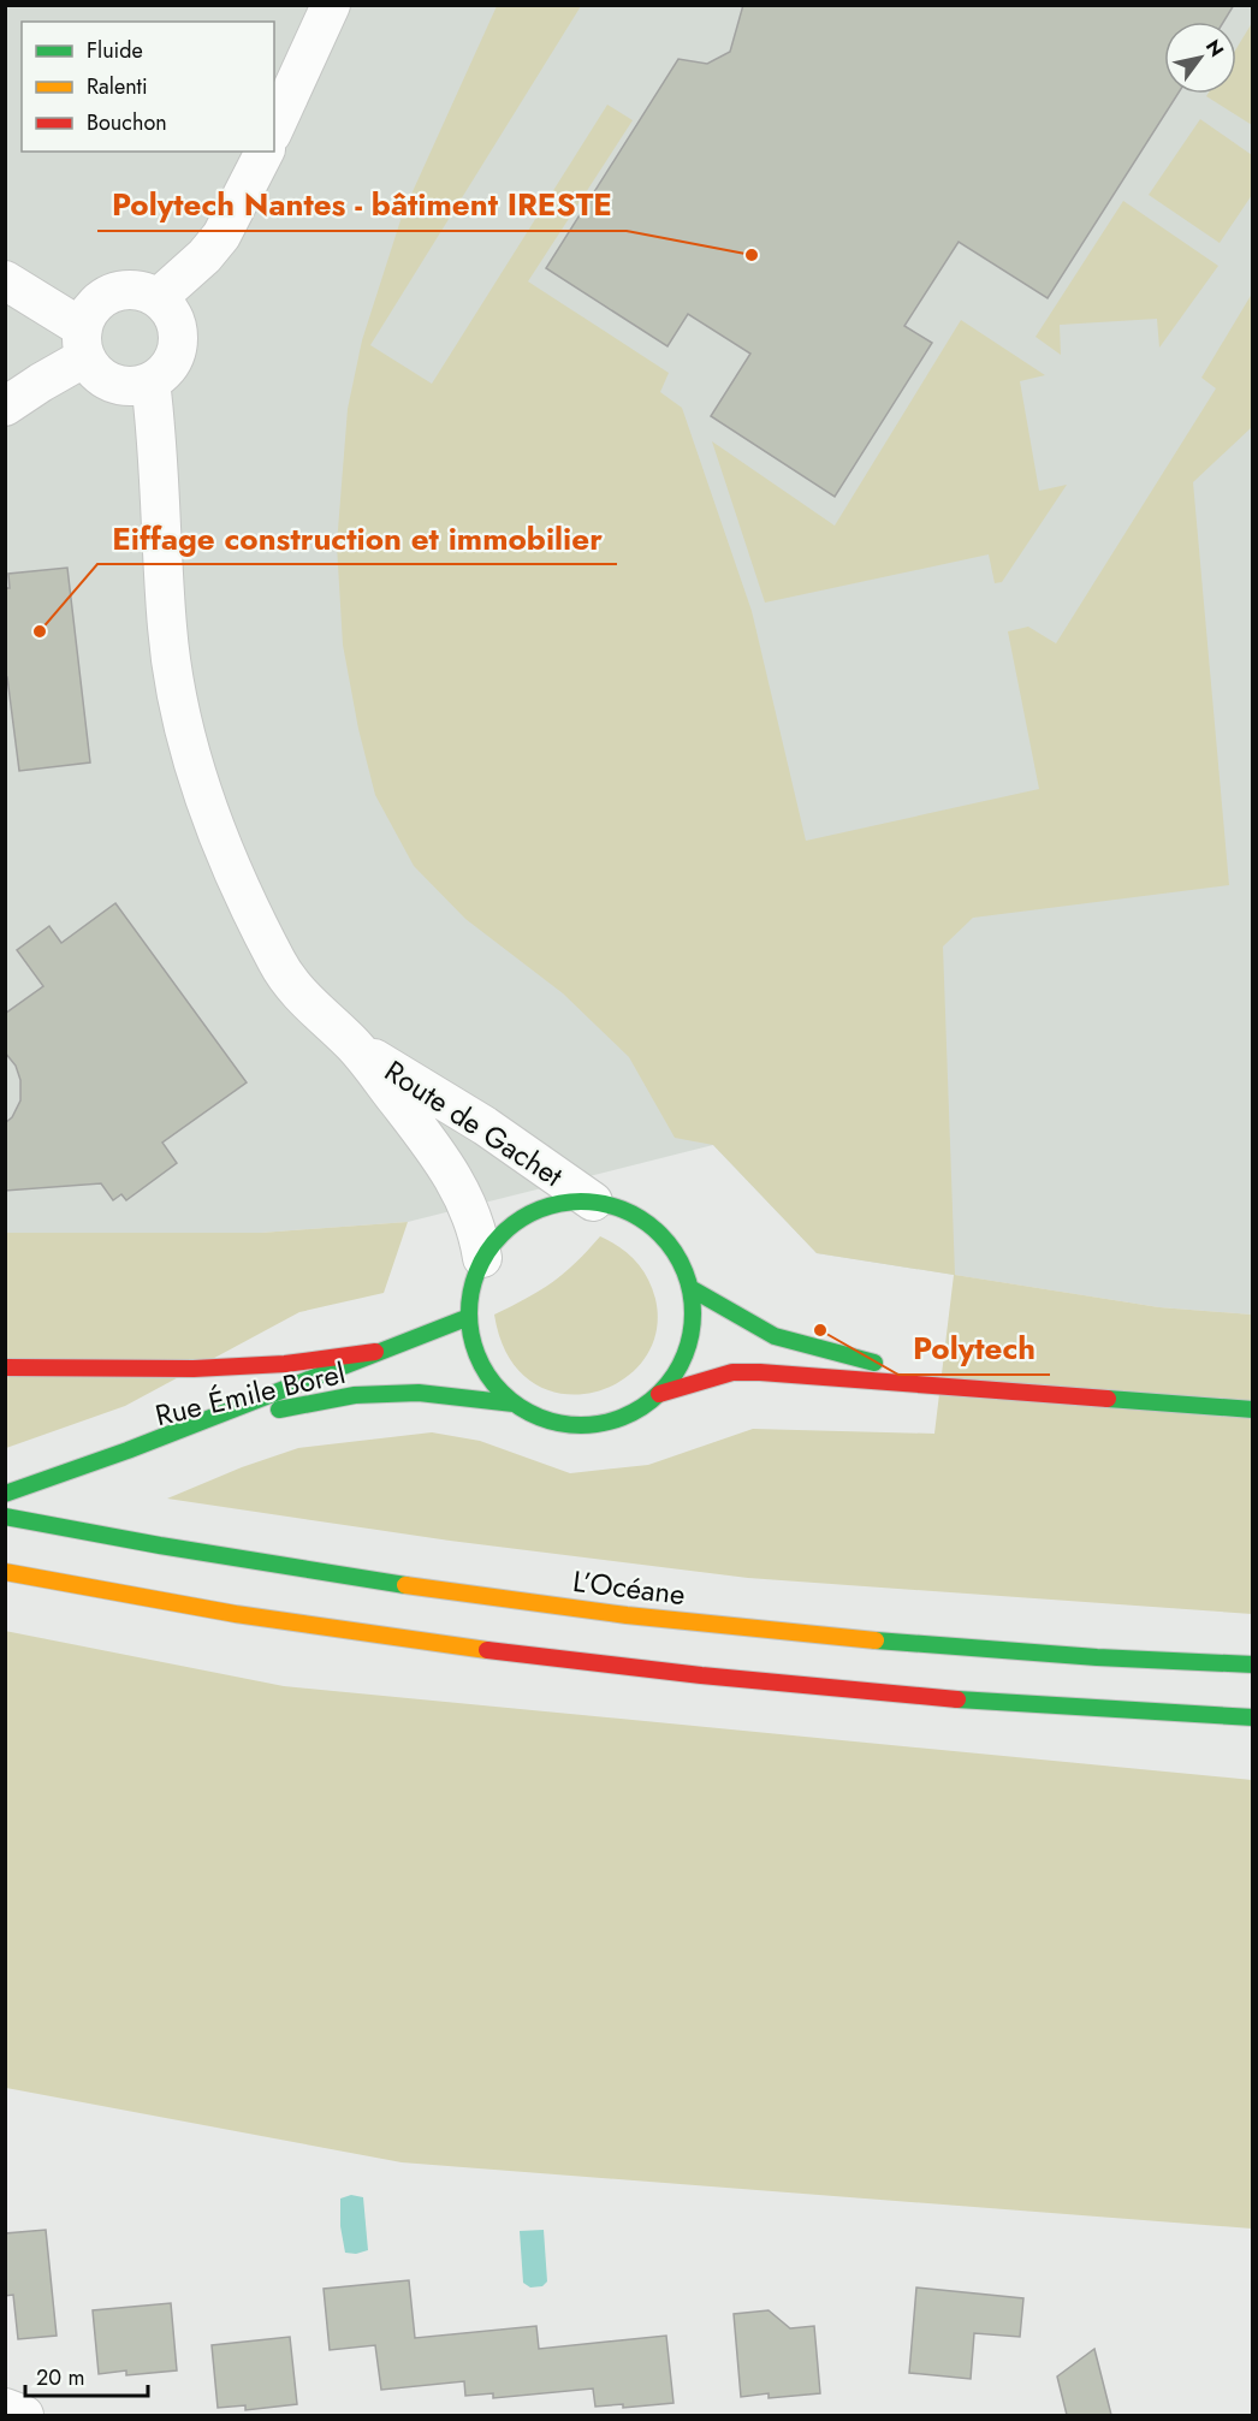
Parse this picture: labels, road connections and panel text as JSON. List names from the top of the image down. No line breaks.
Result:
{"streets":{"main road":["Rue Émile Borel","L’Océane"],"street":["Route de Gachet"]},"crossings":[["Route de Gachet","Rue Émile Borel"]],"places":["Polytech Nantes - bâtiment IRESTE","Eiffage construction et immobilier","Polytech"],"legend":["Fluide","Ralenti","Bouchon"],"scale_bar":"20 m","north":"top right"}
